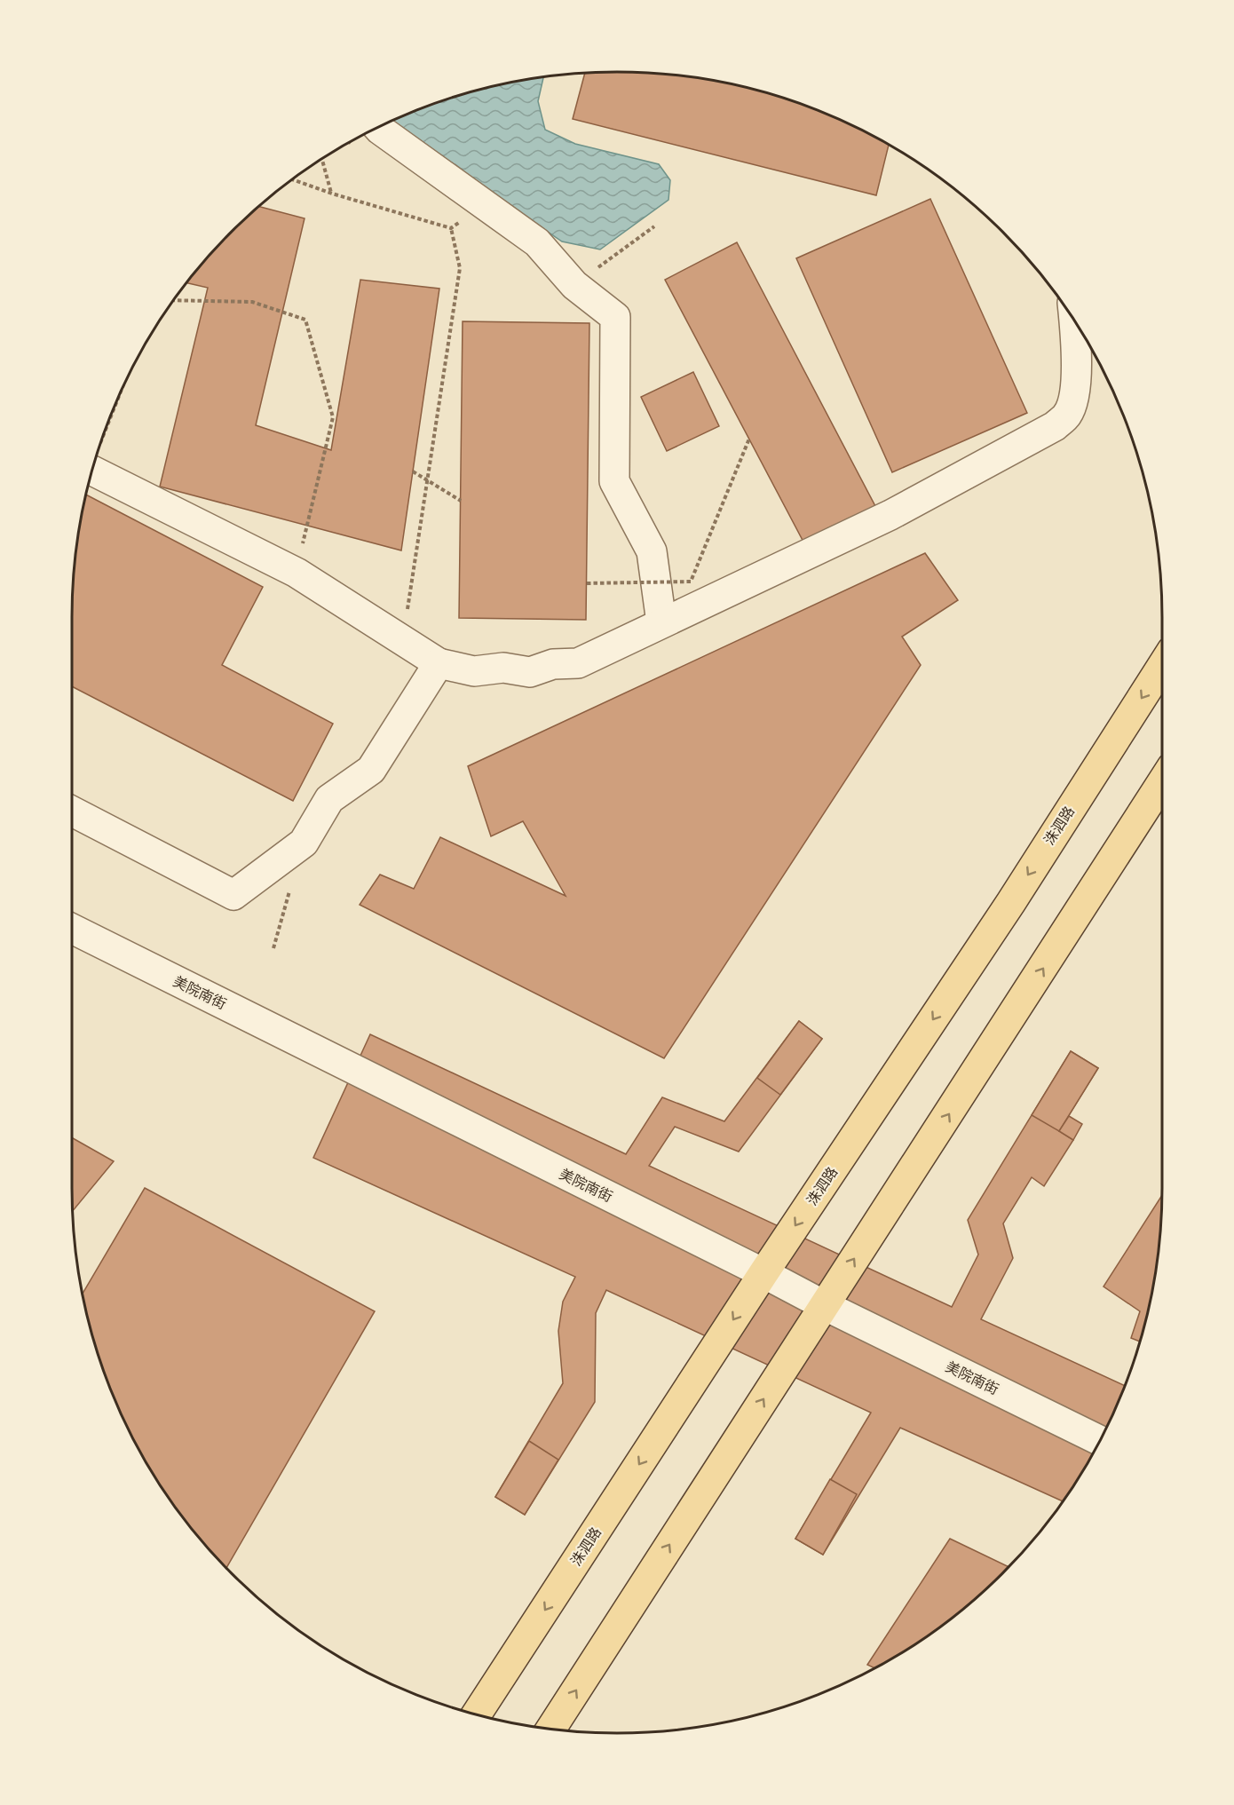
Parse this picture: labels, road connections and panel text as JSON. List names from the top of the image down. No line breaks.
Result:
{"streets":{"main road":["洙泗路"],"street":["美院南街"]},"crossings":[["洙泗路","美院南街"]]}
